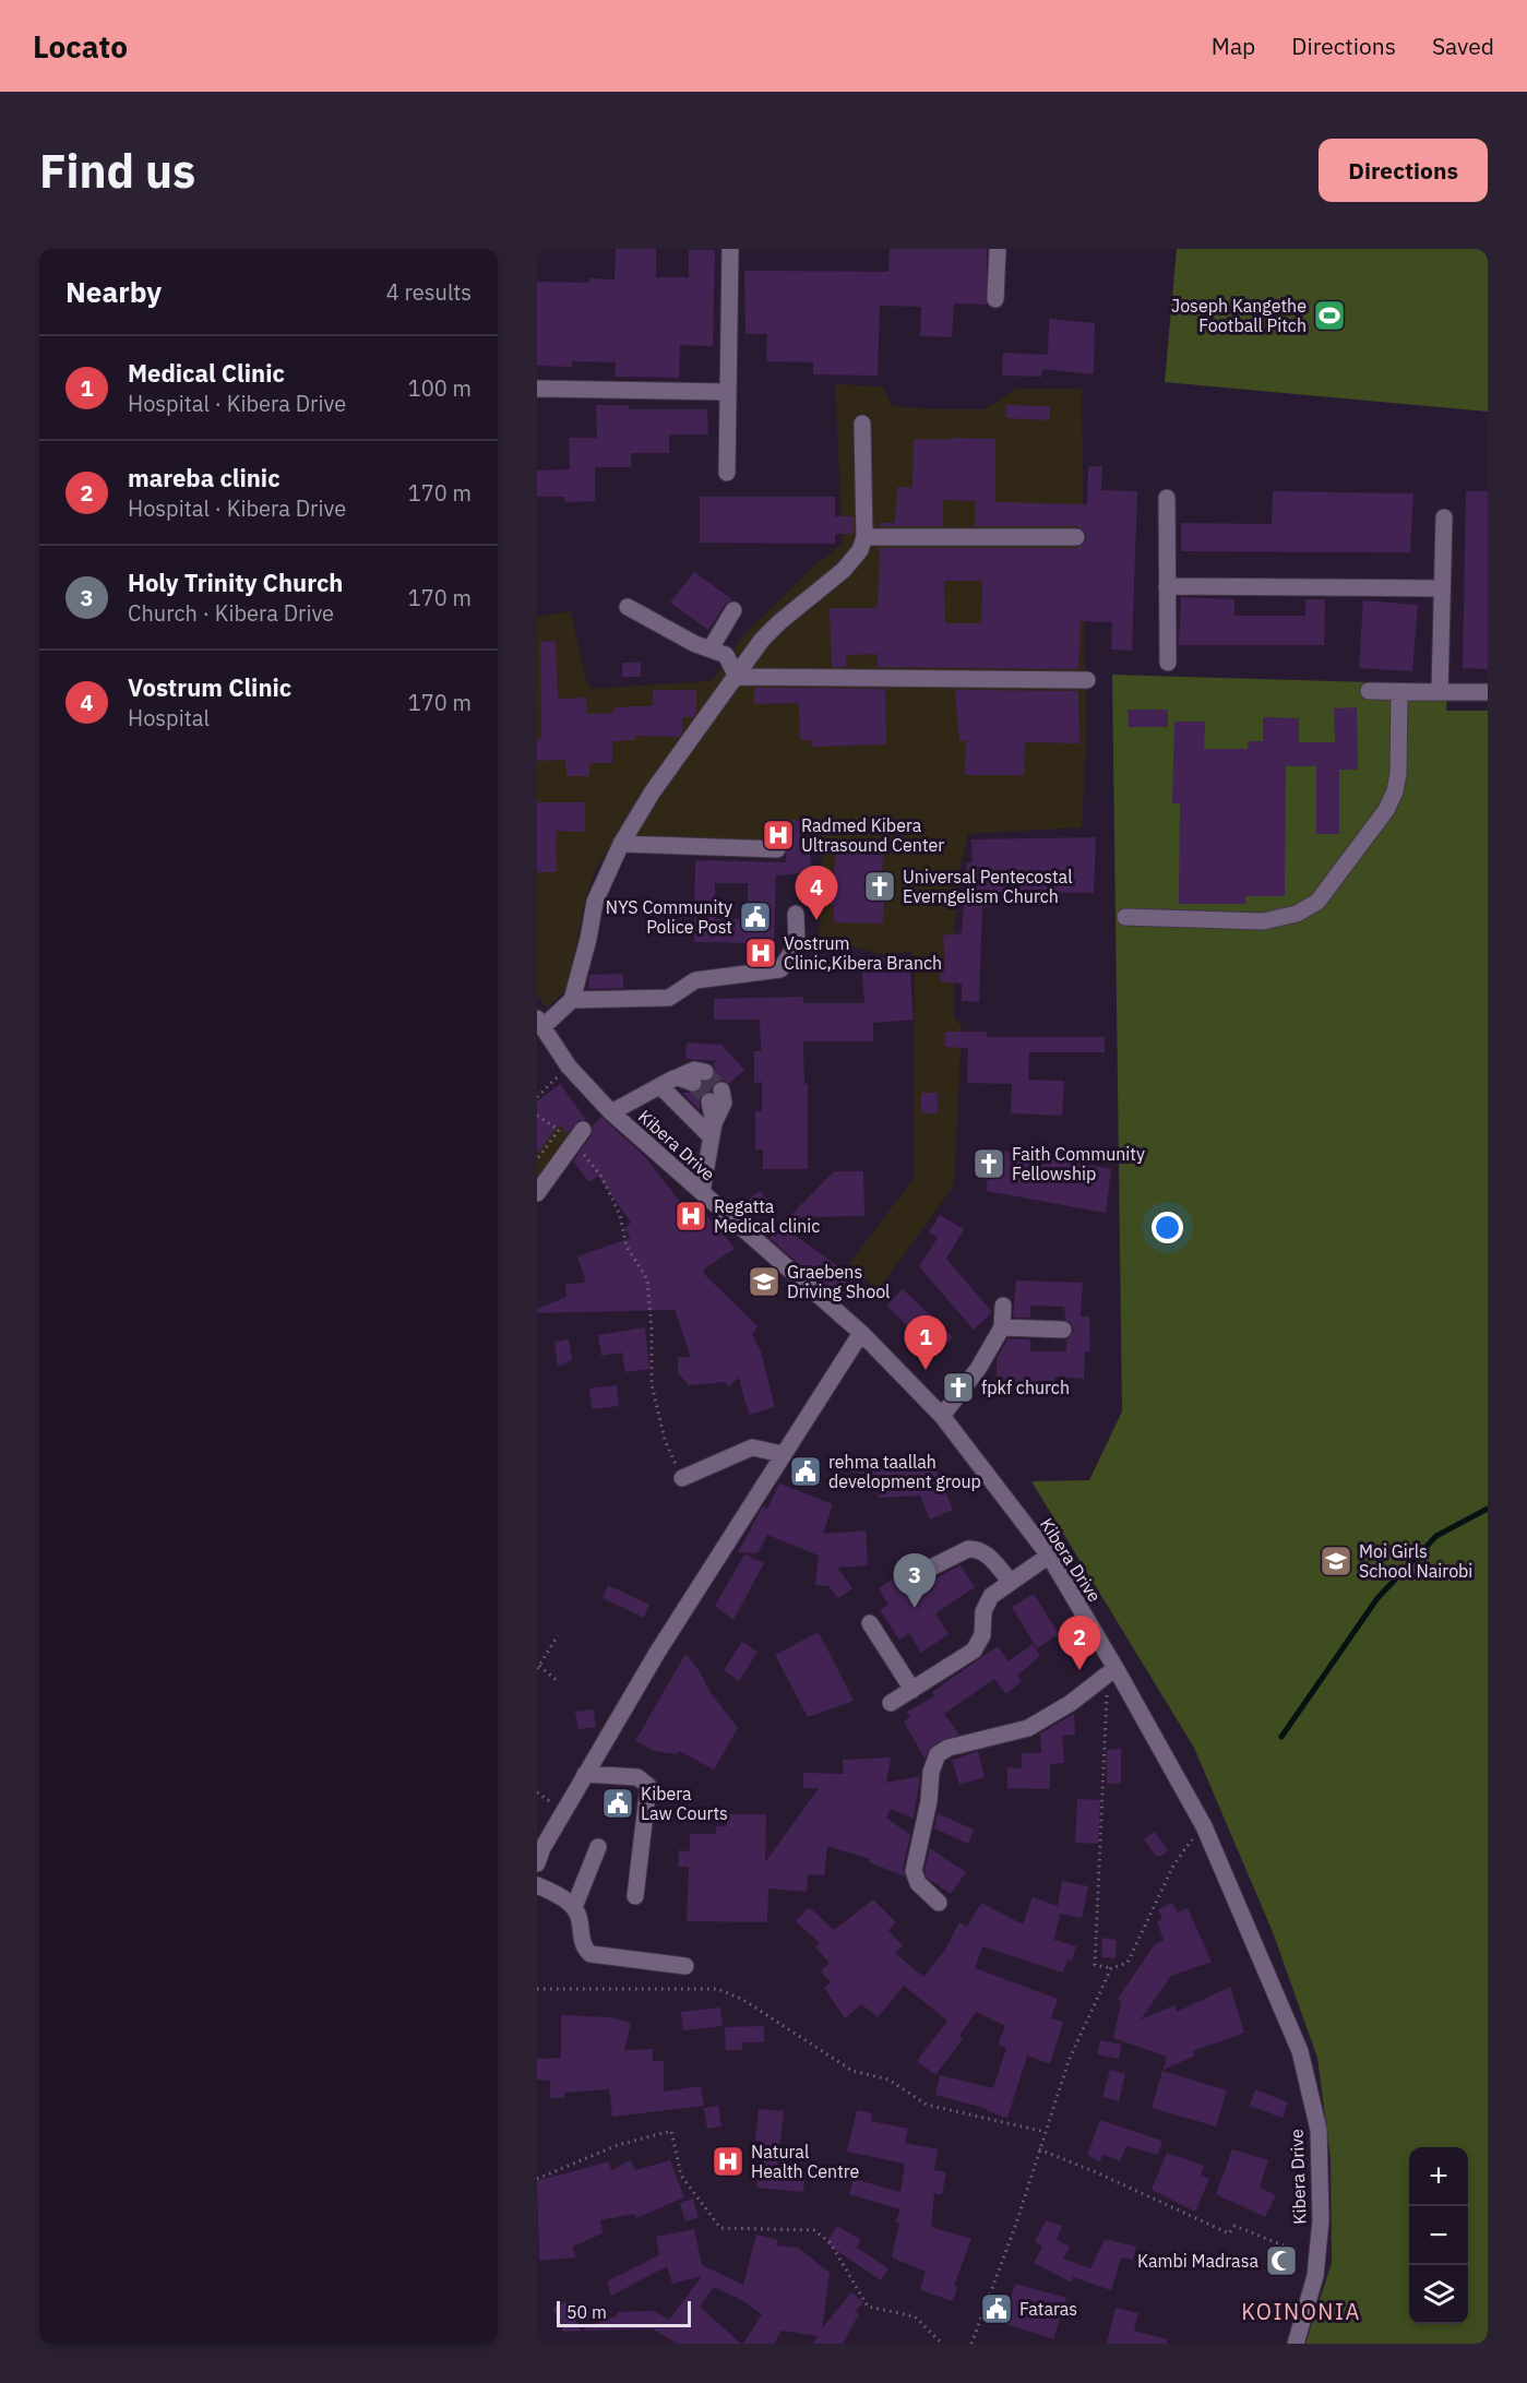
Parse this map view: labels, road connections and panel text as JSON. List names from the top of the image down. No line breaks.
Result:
{"streets":{"street":["Kibera Drive"]},"districts":["KOINONIA"],"places":{"sports":["Joseph Kangethe Football Pitch"],"hospital":["Radmed Kibera Ultrasound Center","Vostrum Clinic,Kibera Branch","Regatta Medical clinic","Natural Health Centre"],"church":["Universal Pentecostal Everngelism Church","Faith Community Fellowship","fpkf church"],"public building":["NYS Community Police Post","rehma taallah development group","Kibera Law Courts","Fataras"],"school or university":["Graebens Driving Shool","Moi Girls School Nairobi"],"mosque":["Kambi Madrasa"]},"scale_bar":"50 m","page":{"header":"Locato","nav":["Map","Directions","Saved"],"buttons":"Directions","title":"Find us","heading":["Nearby","4 results"],"list":[{"mark":"1","name":"Medical Clinic","note":"Hospital · Kibera Drive","value":"100 m"},{"mark":"2","name":"mareba clinic","note":"Hospital · Kibera Drive","value":"170 m"},{"mark":"3","name":"Holy Trinity Church","note":"Church · Kibera Drive","value":"170 m"},{"mark":"4","name":"Vostrum Clinic","note":"Hospital","value":"170 m"}],"pins":["4","1","3","2"],"map_buttons":["+","−"],"scale":"50 m"}}
